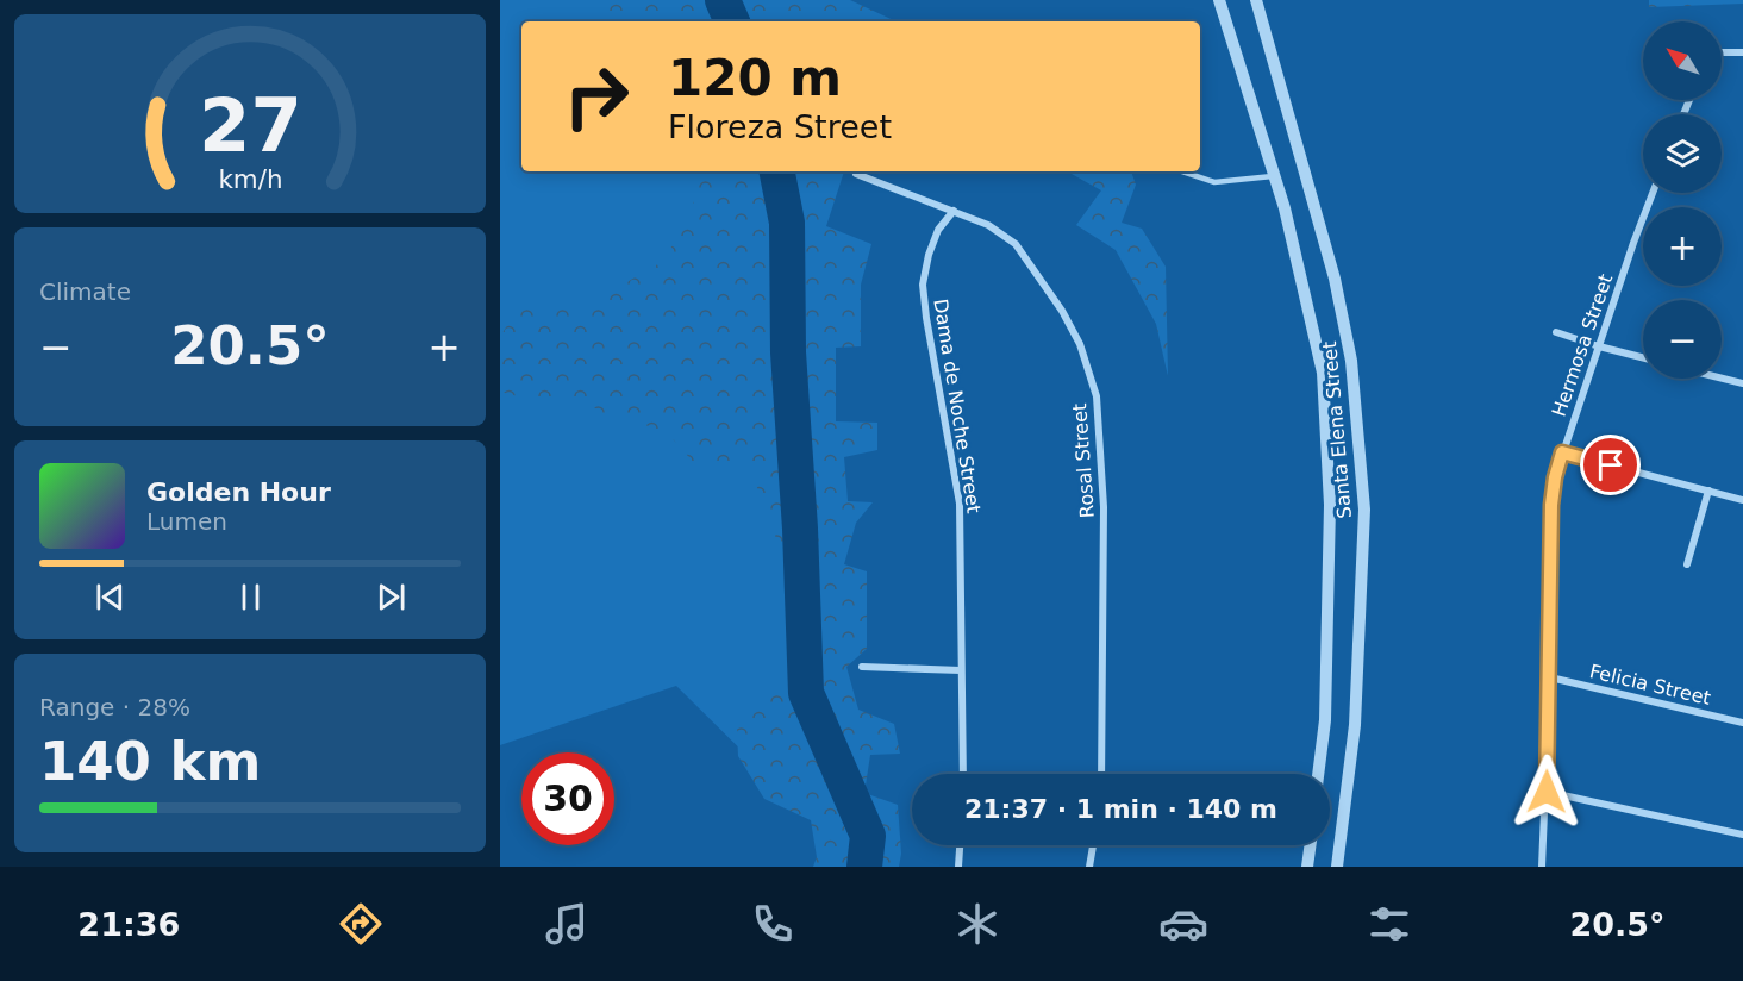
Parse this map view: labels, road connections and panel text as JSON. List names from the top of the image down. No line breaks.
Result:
{"streets":{"street":["Hermosa Street","Dama de Noche Street","Santa Elena Street","Rosal Street","Felicia Street"]},"crossings":[["Hermosa Street","Felicia Street"],["Dama de Noche Street","Rosal Street"]],"north":"top left","page":{"map_buttons":["+","−"],"turn":["120 m","Floreza Street"],"tile":["Climate",["Range · 28%","140 km"]],"heat":["−","20.5°","+"],"song":["Golden Hour","Lumen"],"limit":"30","trip":"21:37 · 1 min · 140 m","tabs":["21:36","20.5°"],"gauge":["27","km/h"]}}
